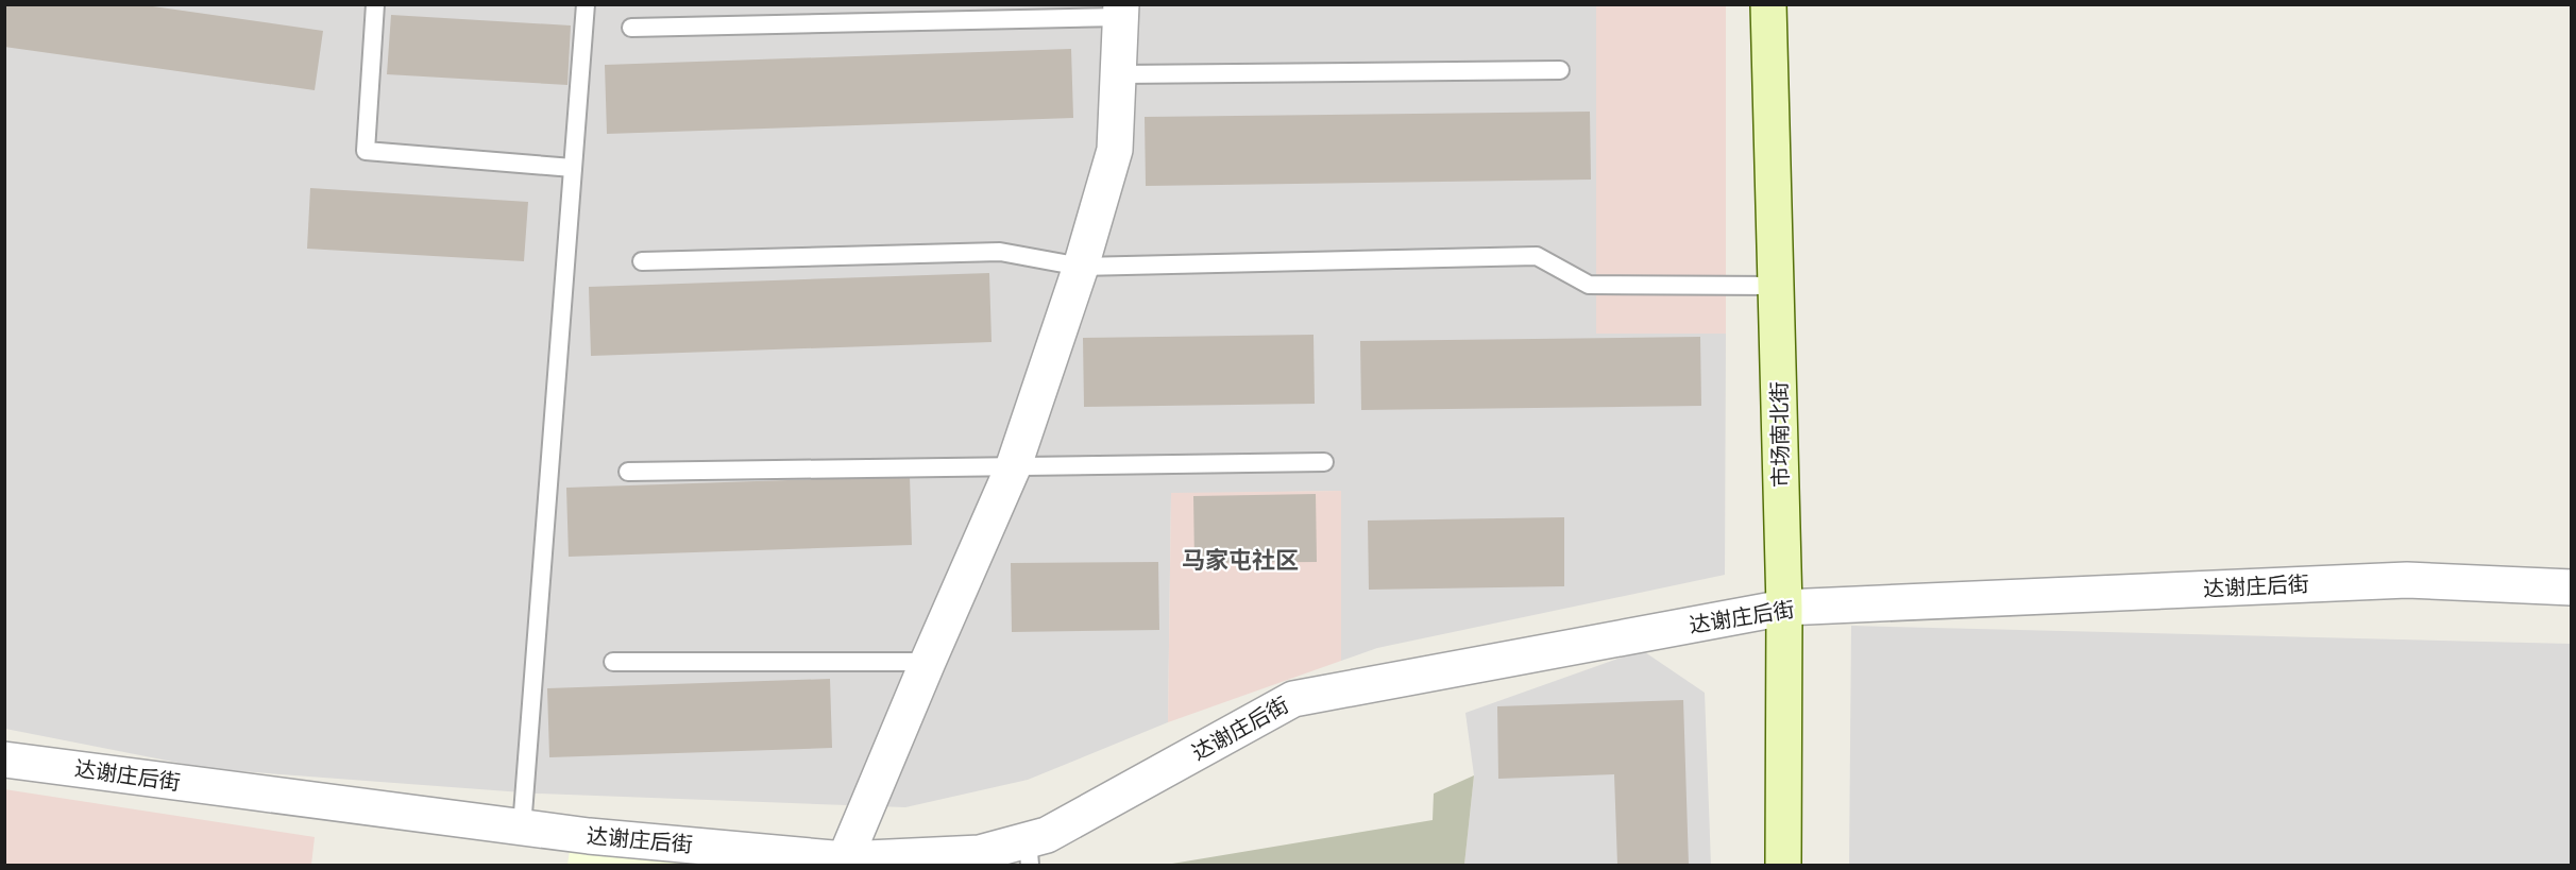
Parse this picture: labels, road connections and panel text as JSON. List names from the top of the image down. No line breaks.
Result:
{"streets":{"street":["市场南北街","达谢庄后街"]},"crossings":[["市场南北街","达谢庄后街"]],"districts":["马家屯社区"]}
